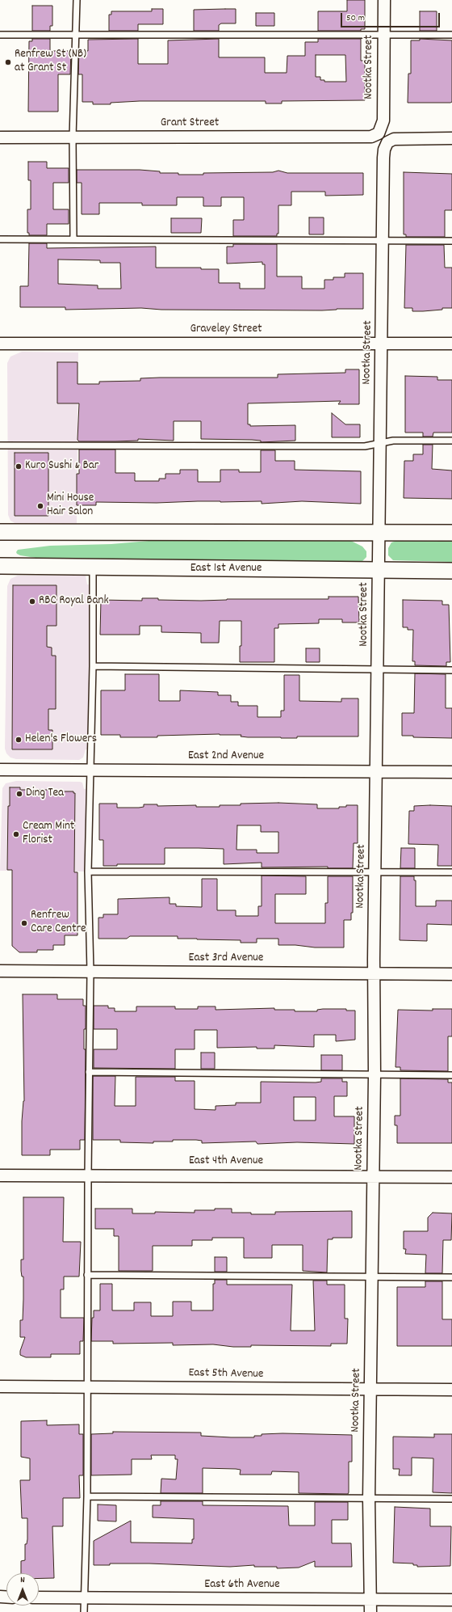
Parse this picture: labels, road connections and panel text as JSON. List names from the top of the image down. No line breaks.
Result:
{"streets":{"main road":["East 1st Avenue"],"street":["Nootka Street","Grant Street","Graveley Street","East 2nd Avenue","East 3rd Avenue","East 4th Avenue","East 5th Avenue","East 6th Avenue"]},"crossings":[["Nootka Street","Grant Street"],["Nootka Street","Graveley Street"],["Nootka Street","East 1st Avenue"],["Nootka Street","East 2nd Avenue"],["Nootka Street","East 3rd Avenue"],["Nootka Street","East 4th Avenue"],["Nootka Street","East 5th Avenue"],["Nootka Street","East 6th Avenue"]],"places":["Renfrew St (NB) at Grant St","Kuro Sushi & Bar","Mini House Hair Salon","RBC Royal Bank","Helen's Flowers","Ding Tea","Cream Mint Florist","Renfrew Care Centre"],"scale_bar":"50 m","north":"top"}
